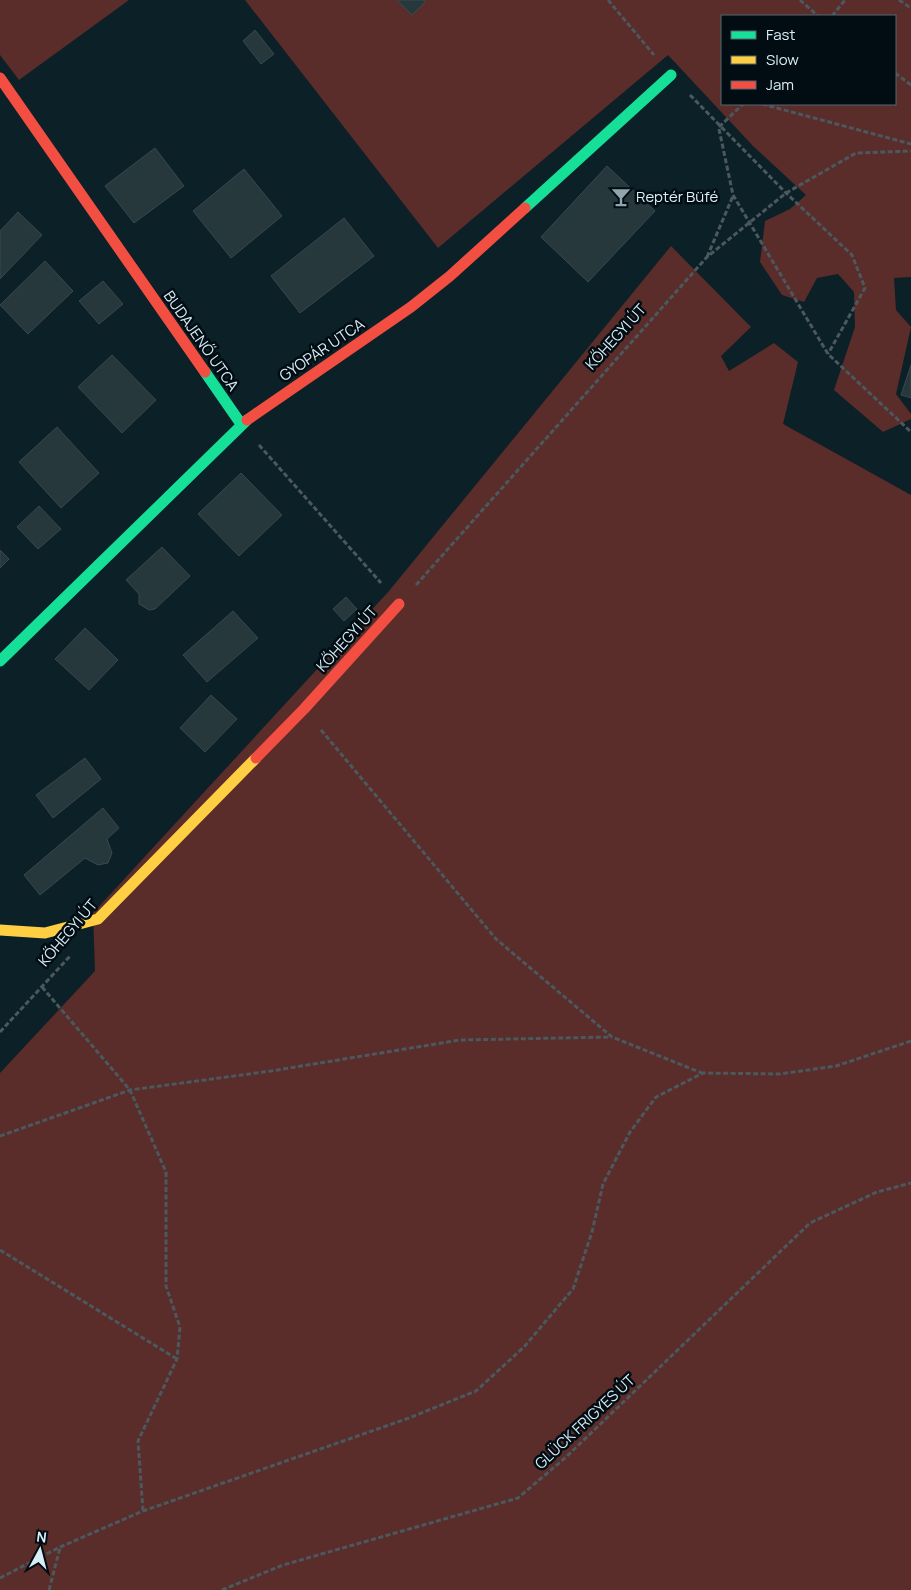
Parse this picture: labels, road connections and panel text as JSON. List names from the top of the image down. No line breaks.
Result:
{"streets":{"street":["KŐHEGYI ÚT","BUDAJENŐ UTCA","GYOPÁR UTCA"],"path":["GLÜCK FRIGYES ÚT"]},"crossings":[["BUDAJENŐ UTCA","GYOPÁR UTCA"]],"places":{"bar":["Reptér Büfé"]},"legend":["Fast","Slow","Jam"],"north":"top"}
